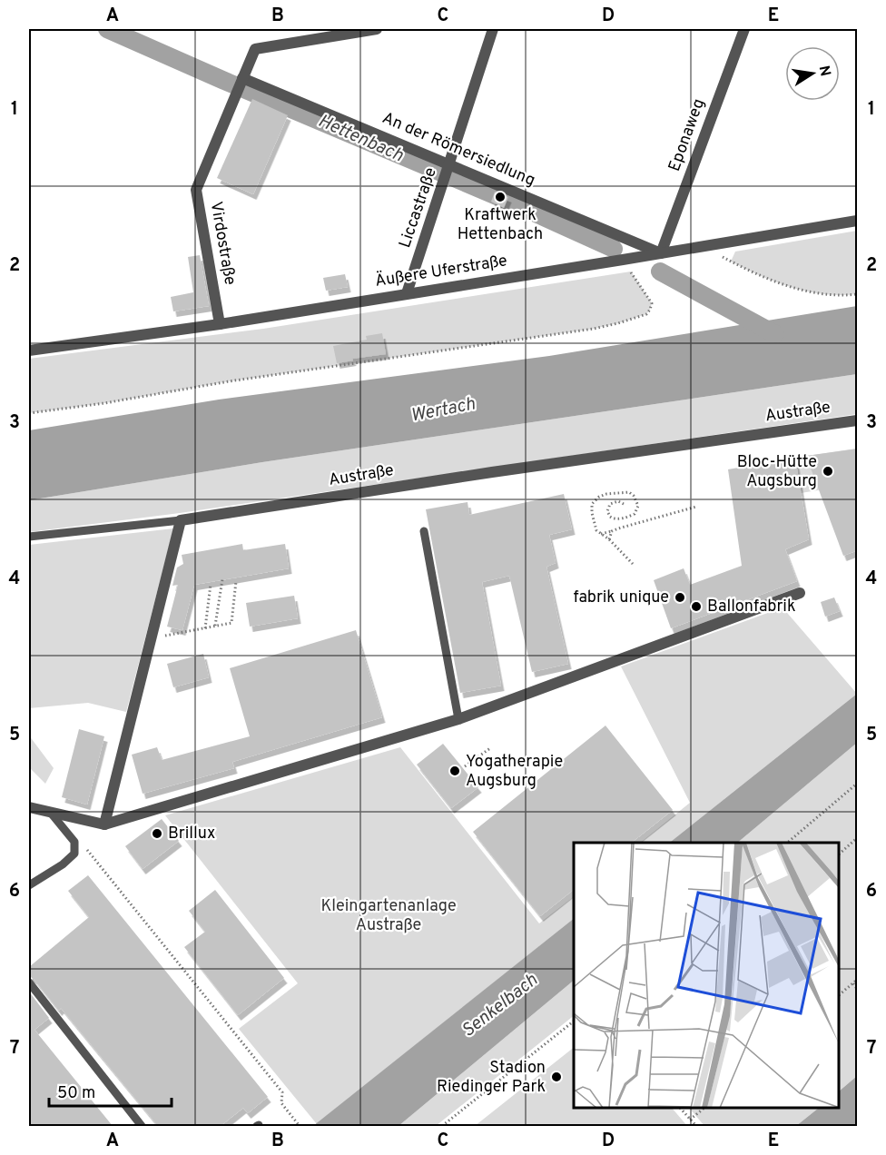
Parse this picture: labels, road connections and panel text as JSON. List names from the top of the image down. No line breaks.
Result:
{"streets":{"street":["Eponaweg","An der Römersiedlung","Liccastraße","Virdostraße","Äußere Uferstraße","Austraße"]},"crossings":[["Eponaweg","An der Römersiedlung"],["Eponaweg","Äußere Uferstraße"],["An der Römersiedlung","Liccastraße"],["An der Römersiedlung","Virdostraße"],["An der Römersiedlung","Äußere Uferstraße"],["Liccastraße","Äußere Uferstraße"],["Virdostraße","Äußere Uferstraße"]],"water":["Hettenbach","Wertach","Senkelbach"],"parks":["Kleingartenanlage Austraße"],"places":["Kraftwerk Hettenbach","Bloc-Hütte Augsburg","fabrik unique","Ballonfabrik","Yogatherapie Augsburg","Brillux","Stadion Riedinger Park"],"scale_bar":"50 m","north":"right","grid":{"columns":["A","B","C","D","E"],"rows":["1","2","3","4","5","6","7"]}}
